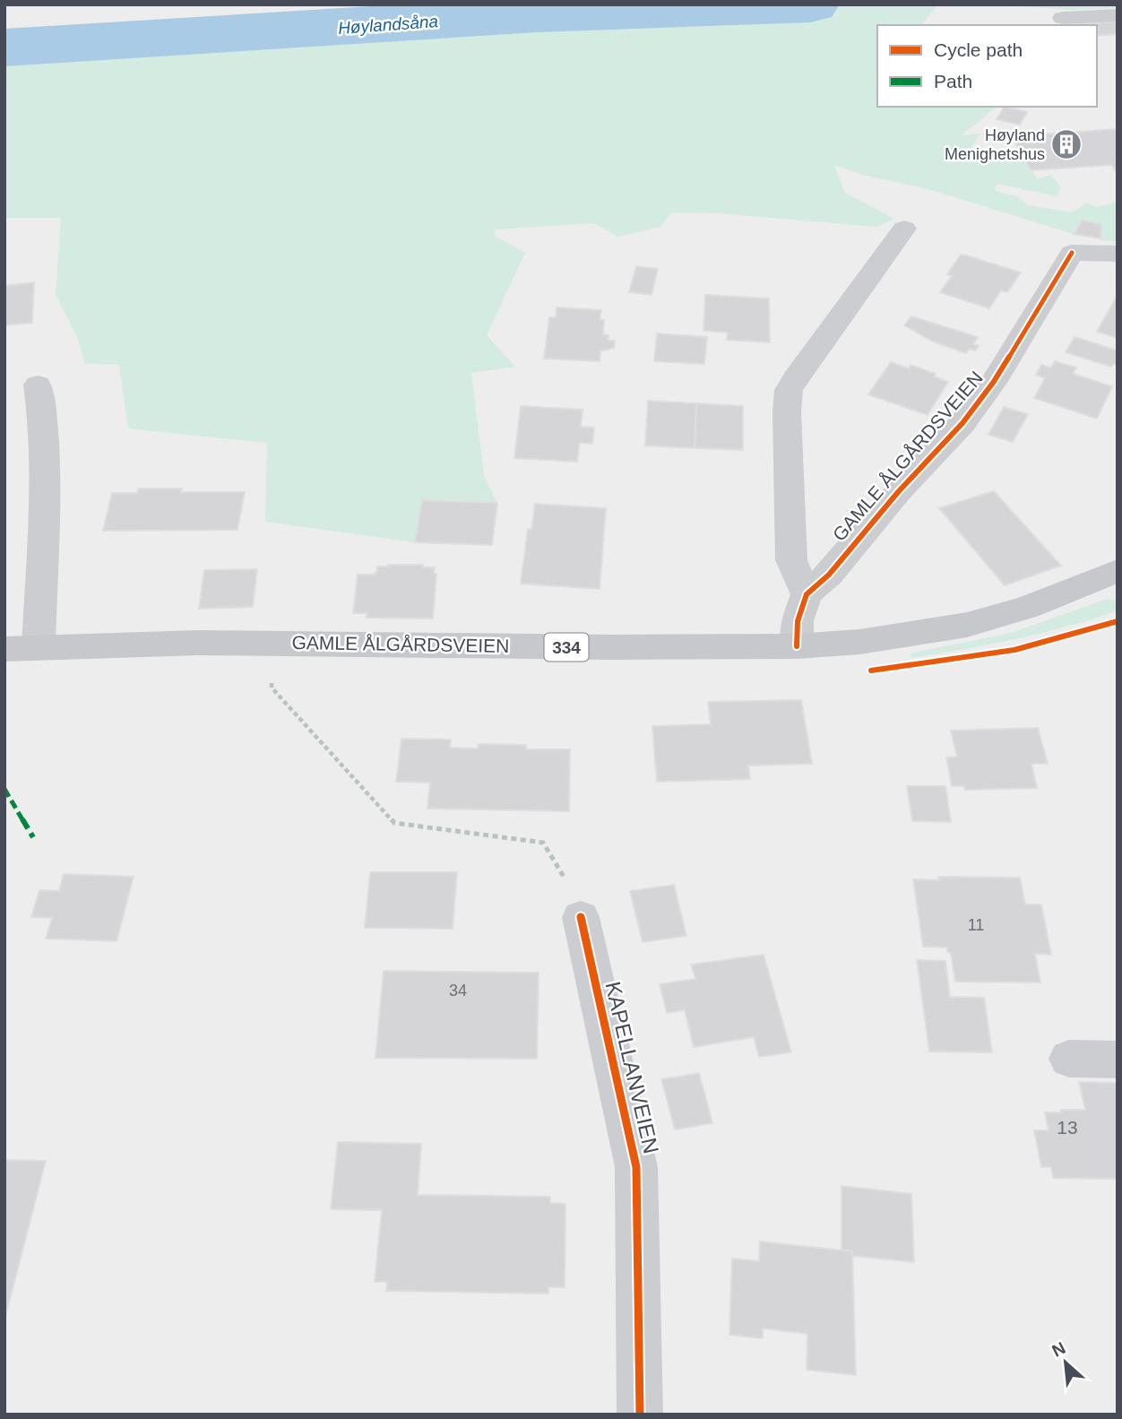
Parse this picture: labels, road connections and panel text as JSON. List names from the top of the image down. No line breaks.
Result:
{"streets":{"main road":["GAMLE ÅLGÅRDSVEIEN","334"],"street":["KAPELLANVEIEN"]},"water":["Høylandsåna"],"places":{"building":["Høyland Menighetshus"]},"house_numbers":["11","34","13"],"legend":["Cycle path","Path"],"north":"top left"}
